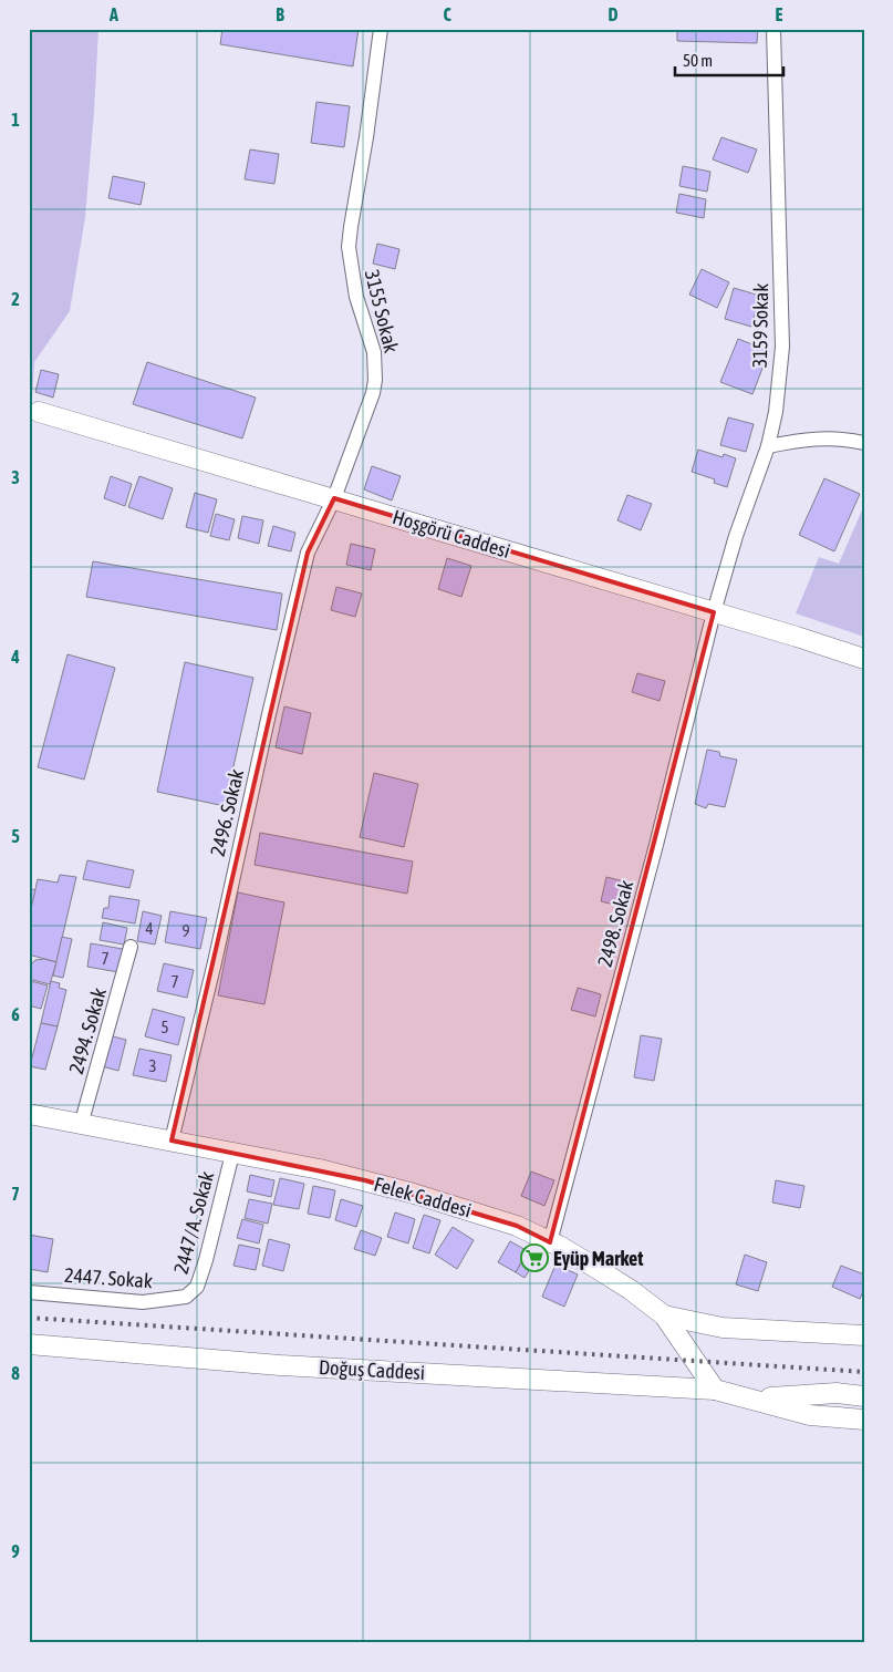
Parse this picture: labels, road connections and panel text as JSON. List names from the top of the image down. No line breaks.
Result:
{"streets":{"street":["3155 Sokak","3159 Sokak","Hoşgörü Caddesi","2496. Sokak","2498. Sokak","2494. Sokak","Felek Caddesi","2447/A. Sokak","2447. Sokak","Doğuş Caddesi"]},"crossings":[["3155 Sokak","Hoşgörü Caddesi"],["3155 Sokak","2496. Sokak"],["3159 Sokak","Hoşgörü Caddesi"],["3159 Sokak","2498. Sokak"],["Hoşgörü Caddesi","2496. Sokak"],["Hoşgörü Caddesi","2498. Sokak"],["2496. Sokak","Felek Caddesi"],["2498. Sokak","Felek Caddesi"],["2494. Sokak","Felek Caddesi"],["Felek Caddesi","2447/A. Sokak"],["Felek Caddesi","Doğuş Caddesi"],["2447/A. Sokak","2447. Sokak"]],"places":{"supermarket":["Eyüp Market"]},"house_numbers":["4","9","7","7","5","3"],"scale_bar":"50 m","grid":{"columns":["A","B","C","D","E"],"rows":["1","2","3","4","5","6","7","8","9"]}}
